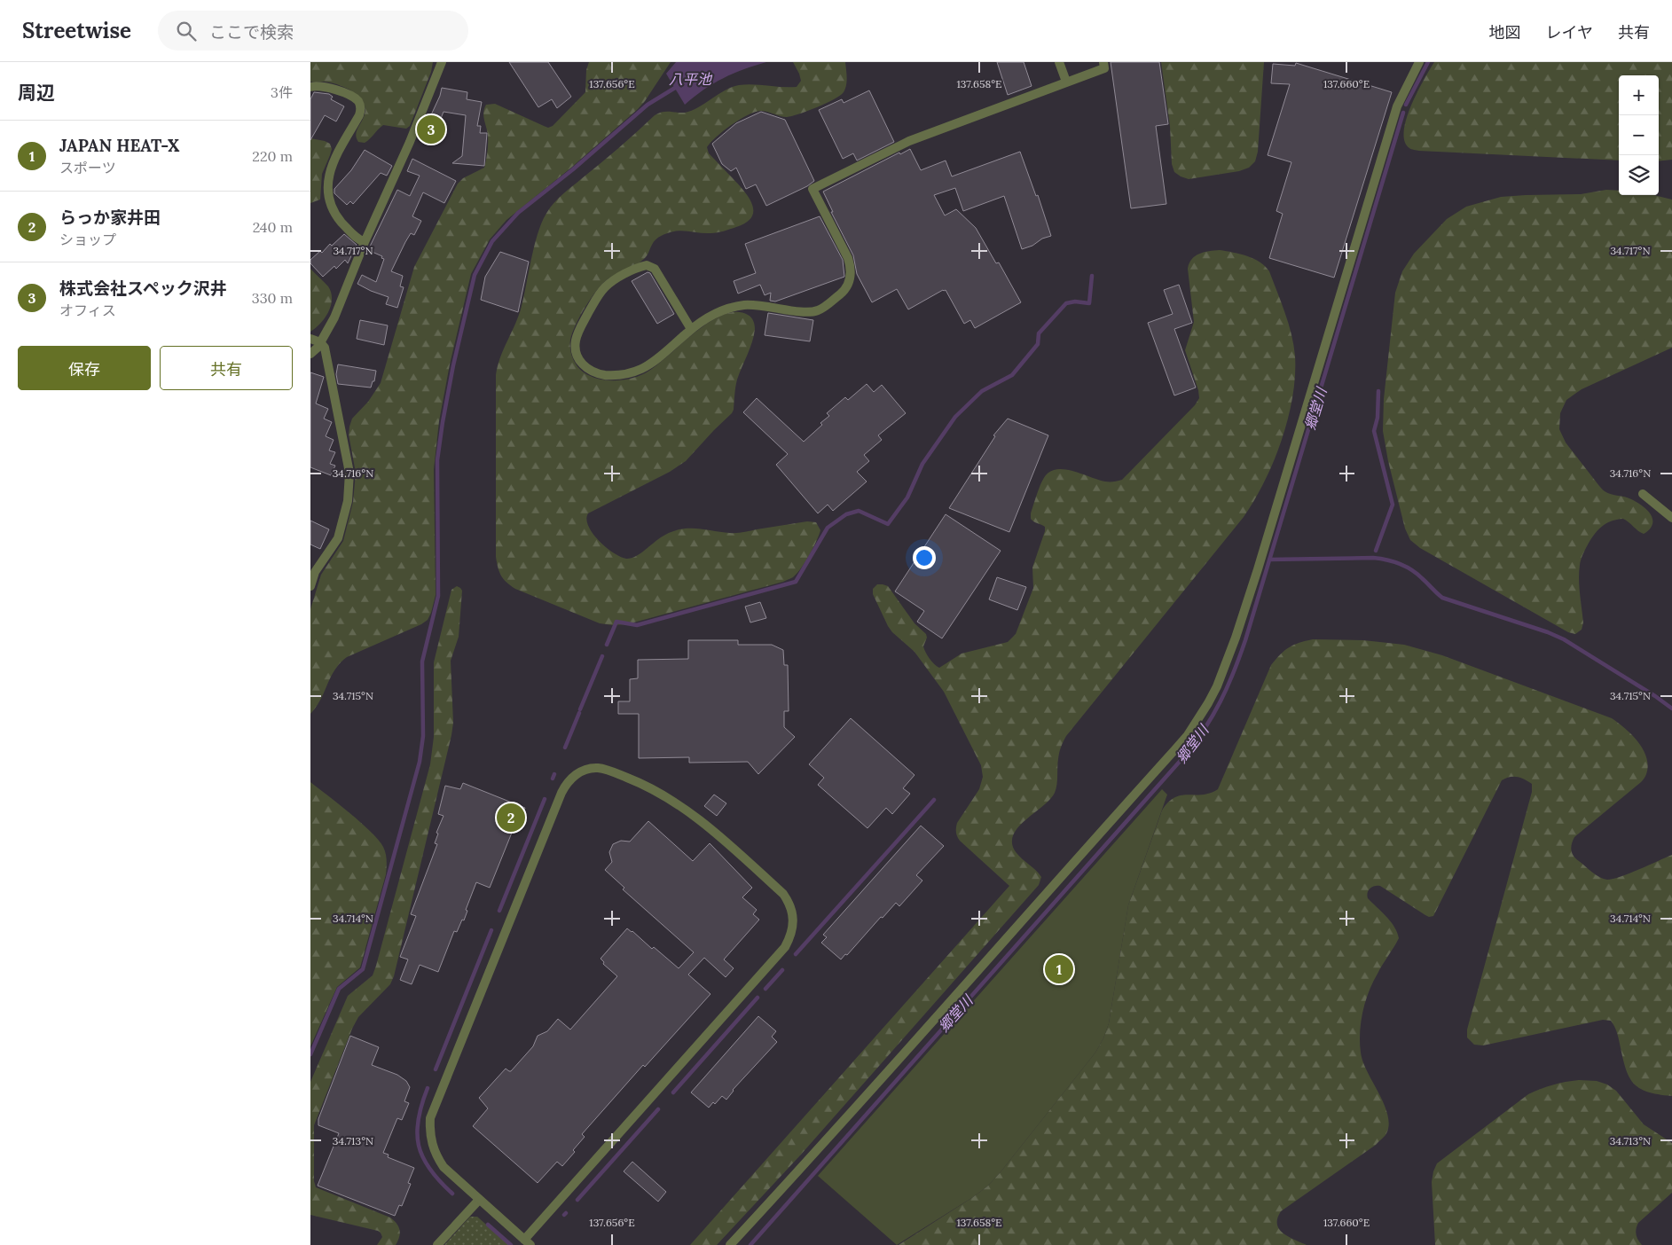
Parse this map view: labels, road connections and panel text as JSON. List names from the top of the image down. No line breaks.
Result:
{"water":["八平池","郷堂川"],"page":{"header":"Streetwise","search":"ここで検索","nav":["地図","レイヤ","共有"],"heading":["周辺","3件"],"map_buttons":["+","−"],"pins":["3","2","1"],"list":[{"mark":"1","name":"JAPAN HEAT-X","note":"スポーツ","value":"220 m"},{"mark":"2","name":"らっか家井田","note":"ショップ","value":"240 m"},{"mark":"3","name":"株式会社スペック沢井","note":"オフィス","value":"330 m"}],"buttons":["保存","共有"]},"coordinates":["137.656°E","137.658°E","137.660°E","34.717°N","34.716°N","34.715°N","34.714°N","34.713°N"]}
